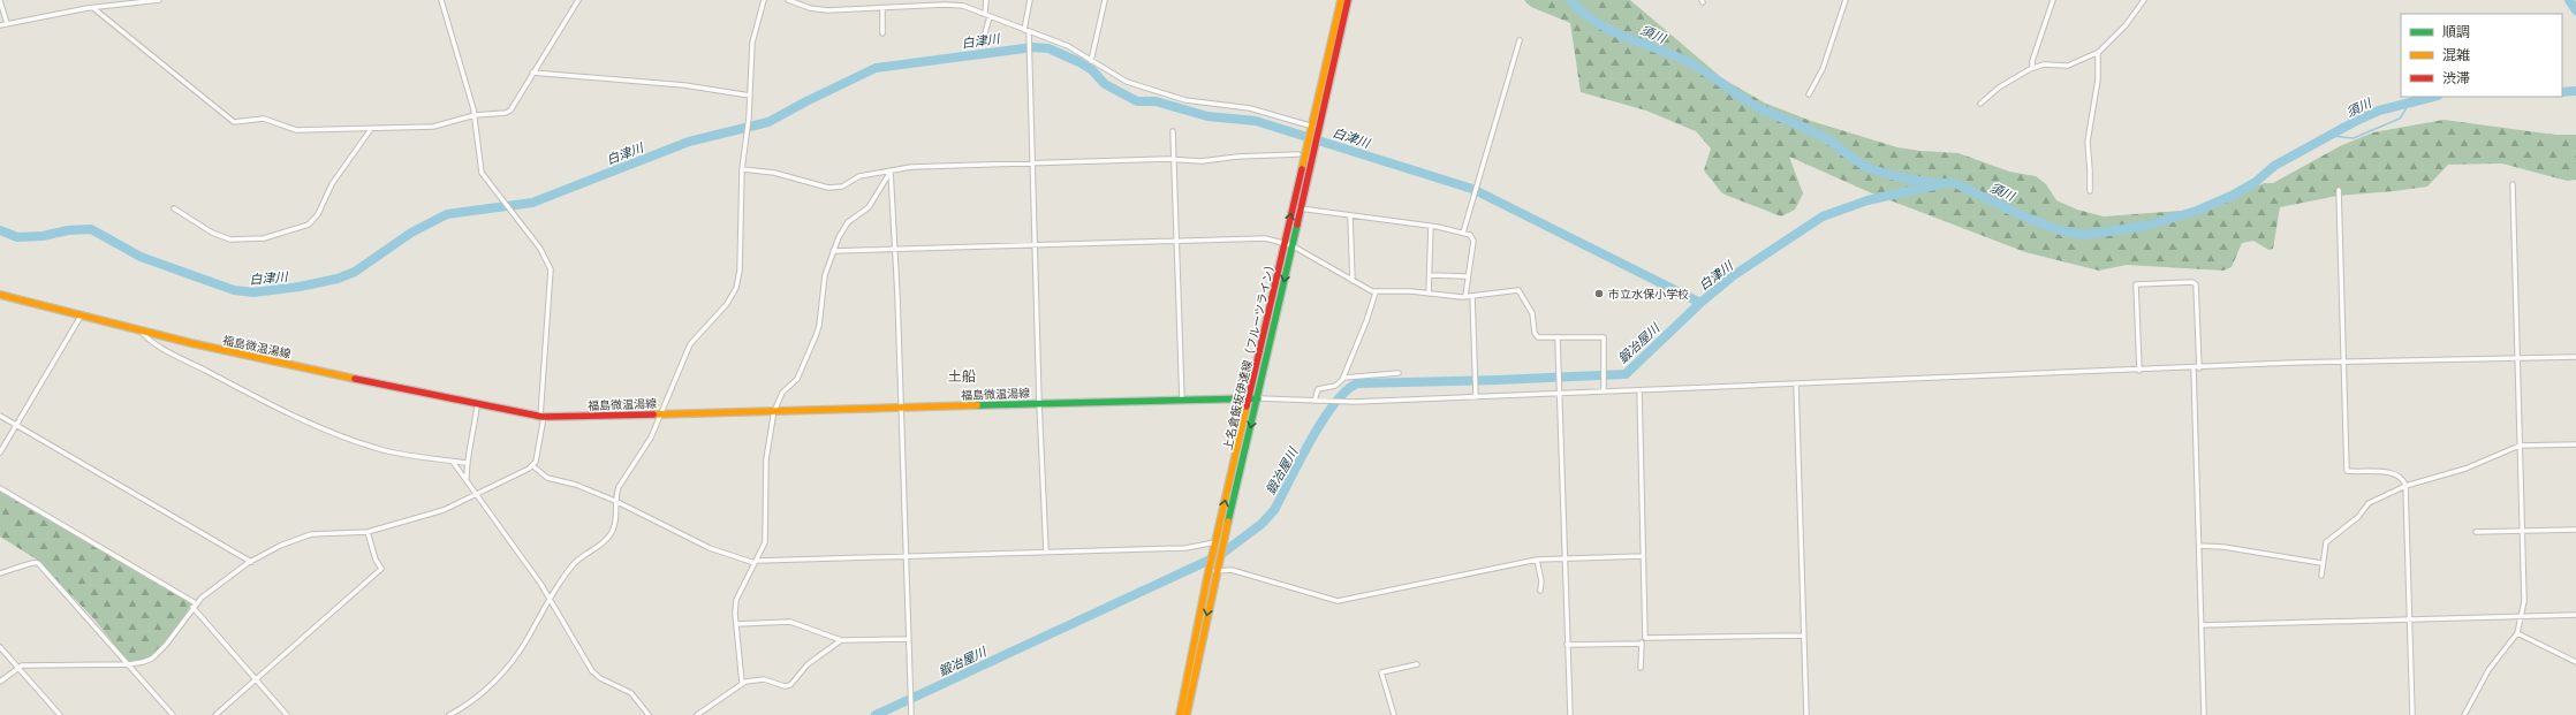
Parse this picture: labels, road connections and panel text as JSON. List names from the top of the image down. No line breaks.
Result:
{"streets":{"main road":["福島微温湯線","上名倉飯坂伊達線（フルーツライン）"]},"crossings":[["福島微温湯線","上名倉飯坂伊達線（フルーツライン）"]],"districts":["土船"],"water":["須川","白津川","鍛冶屋川"],"places":["市立水保小学校"],"legend":["順調","混雑","渋滞"]}
